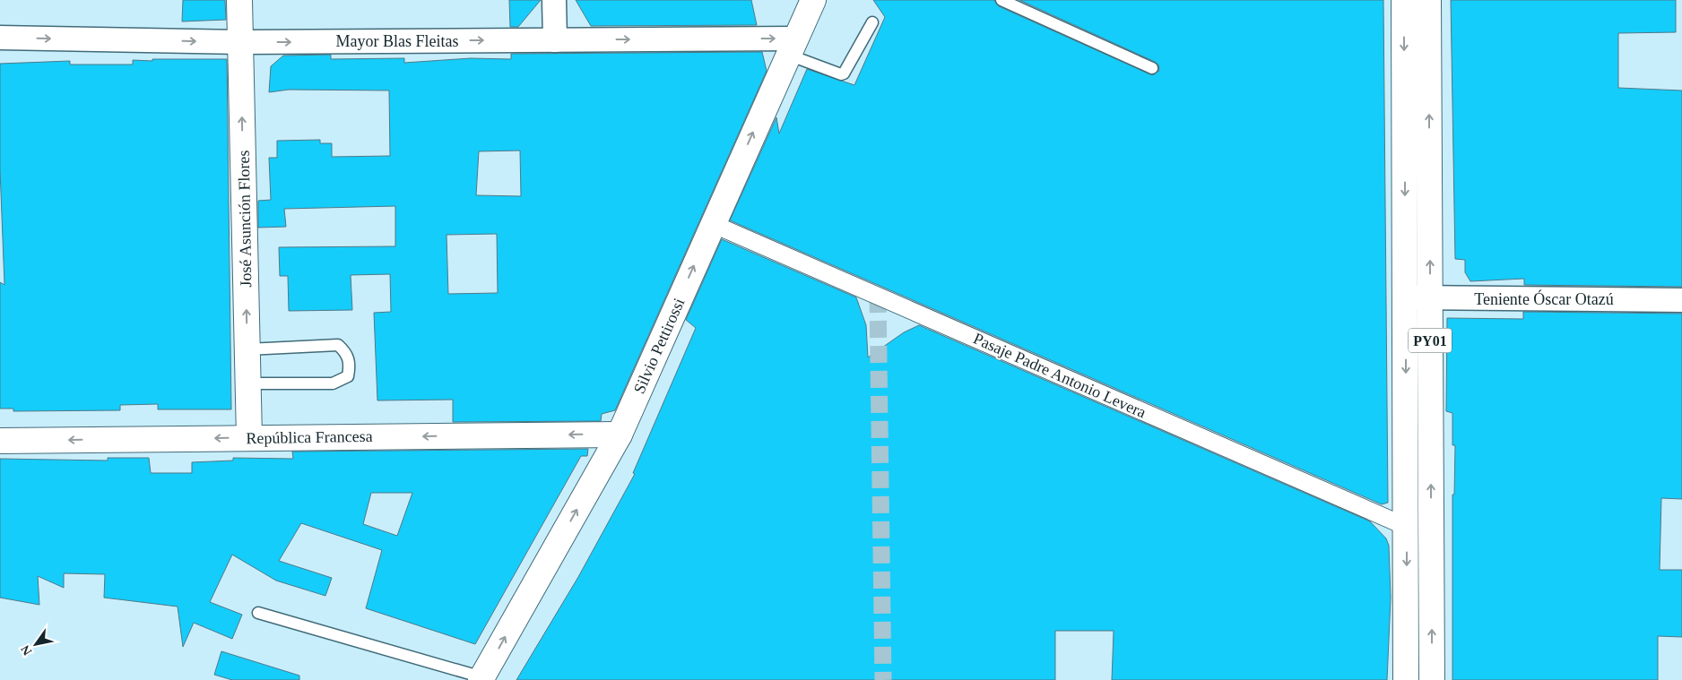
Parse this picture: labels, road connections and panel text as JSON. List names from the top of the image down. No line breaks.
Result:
{"streets":{"main road":["José Asunción Flores","PY01","Silvio Pettirossi","República Francesa"],"street":["Mayor Blas Fleitas","Teniente Óscar Otazú","Pasaje Padre Antonio Levera"]},"crossings":[["Mayor Blas Fleitas","José Asunción Flores"],["Mayor Blas Fleitas","Silvio Pettirossi"],["José Asunción Flores","República Francesa"],["Teniente Óscar Otazú","PY01"],["PY01","Pasaje Padre Antonio Levera"],["Silvio Pettirossi","Pasaje Padre Antonio Levera"],["Silvio Pettirossi","República Francesa"]],"one_way":["Mayor Blas Fleitas","José Asunción Flores","Silvio Pettirossi","República Francesa"],"north":"bottom left"}
